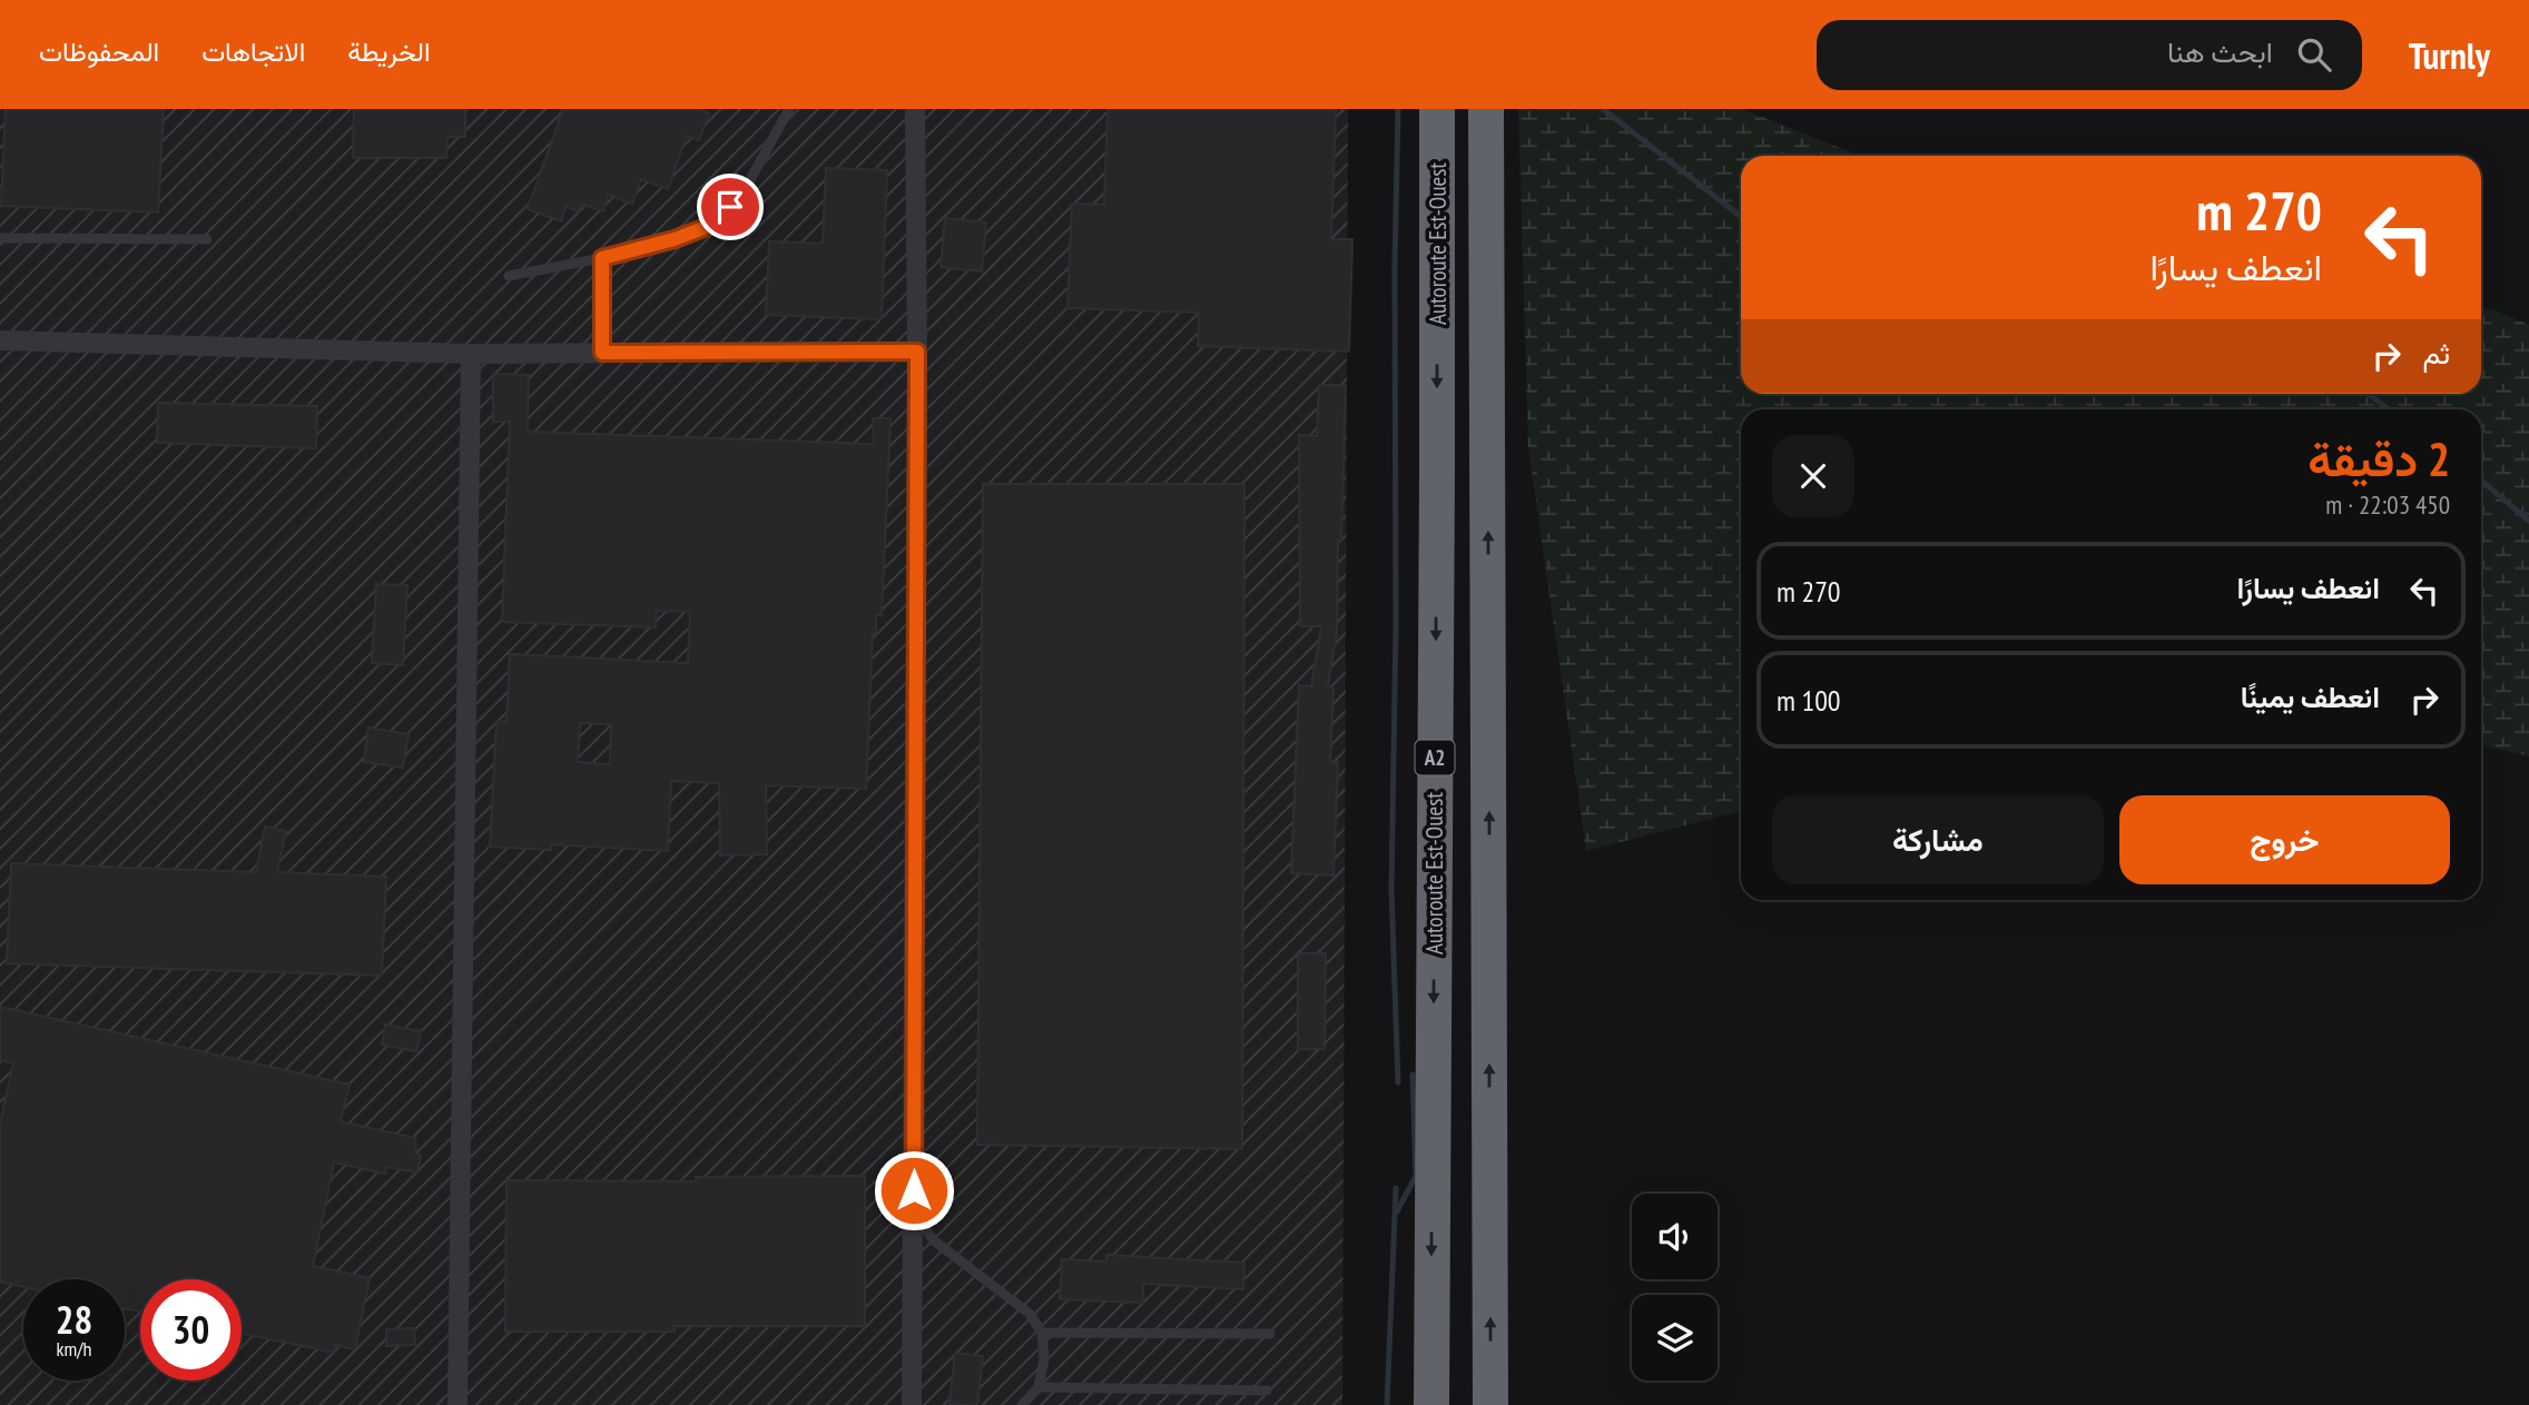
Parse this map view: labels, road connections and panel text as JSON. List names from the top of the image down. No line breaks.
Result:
{"streets":{"highway":["Autoroute Est-Ouest","A2"]},"page":{"header":"Turnly","search":"ابحث هنا","nav":["الخريطة","الاتجاهات","المحفوظات"],"turn":["270 m","انعطف يسارًا"],"then":"ثم","heading":["2 دقيقة","450 m · 22:03"],"list":[{"name":"انعطف يسارًا","value":"270 m"},{"name":"انعطف يمينًا","value":"100 m"}],"buttons":["خروج","مشاركة"],"speed":"28 km/h","limit":"30"}}
